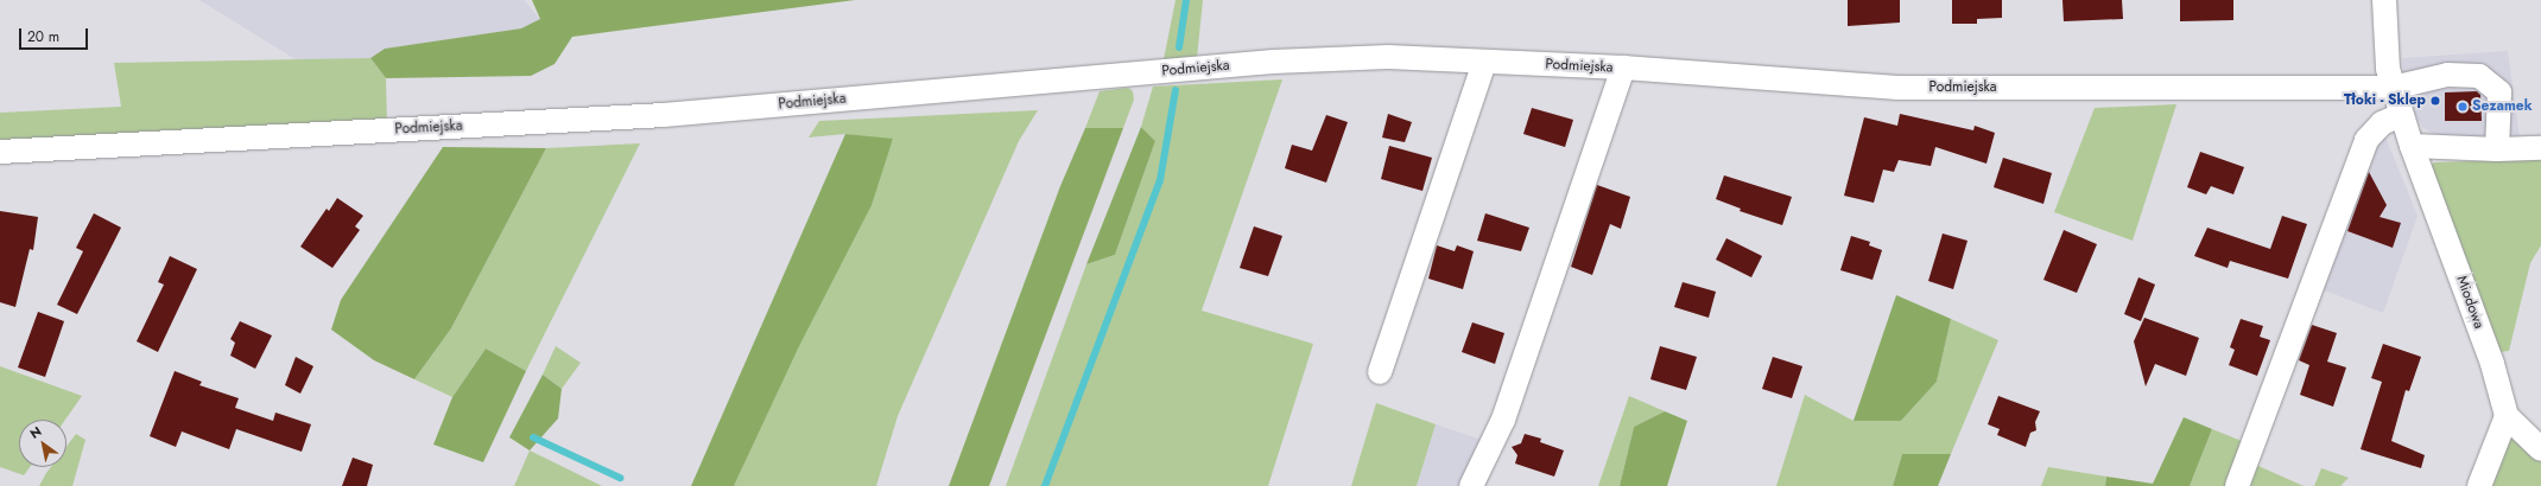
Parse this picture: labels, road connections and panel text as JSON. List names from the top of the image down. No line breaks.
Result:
{"streets":{"street":["Podmiejska","Miodowa"]},"crossings":[["Podmiejska","Miodowa"]],"places":["Tłoki - Sklep","Sezamek"],"scale_bar":"20 m","north":"top left"}
